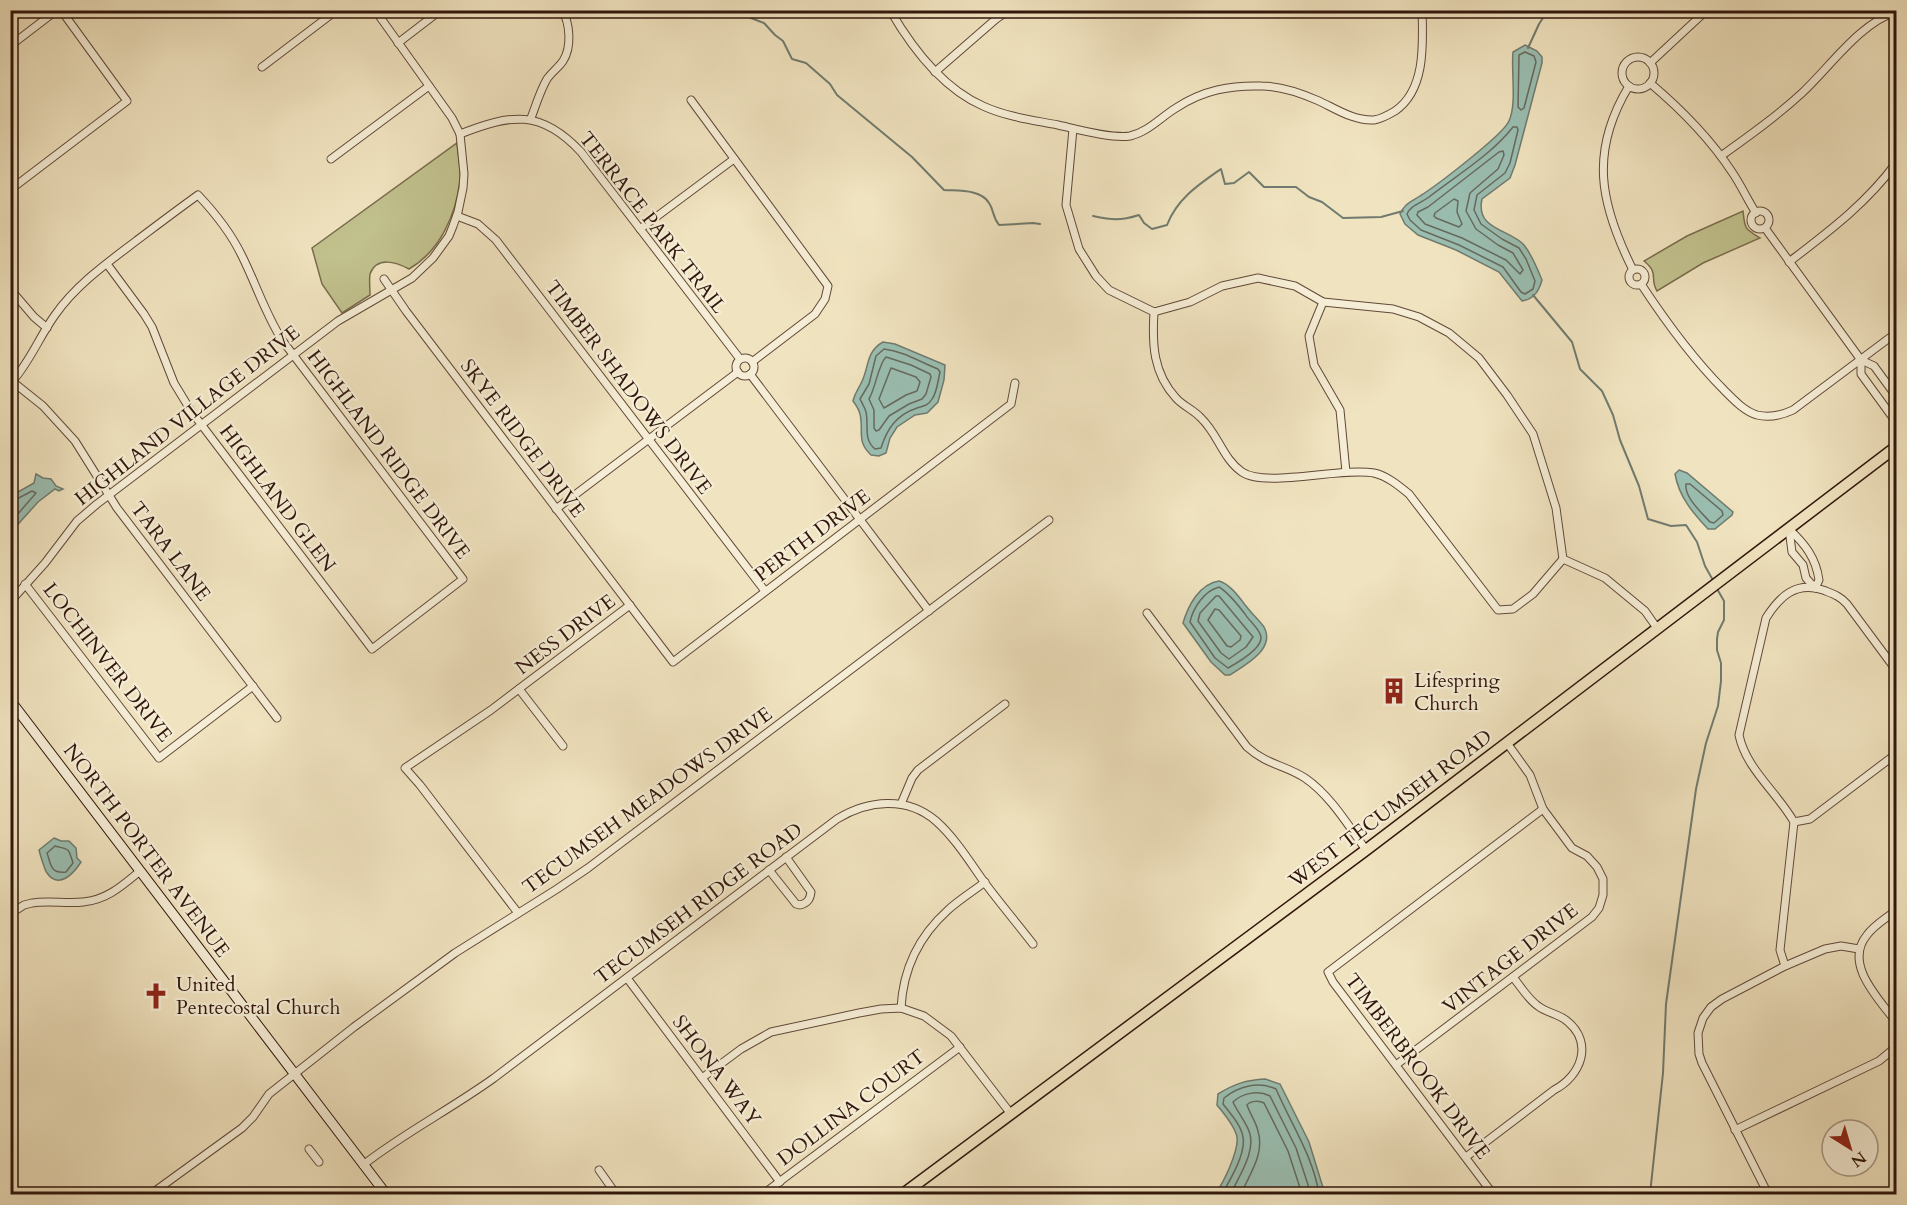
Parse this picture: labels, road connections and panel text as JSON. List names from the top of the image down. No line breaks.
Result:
{"streets":{"main road":["WEST TECUMSEH ROAD","NORTH PORTER AVENUE"],"street":["TERRACE PARK TRAIL","TIMBER SHADOWS DRIVE","HIGHLAND VILLAGE DRIVE","SKYE RIDGE DRIVE","HIGHLAND RIDGE DRIVE","HIGHLAND GLEN","PERTH DRIVE","TARA LANE","NESS DRIVE","LOCHINVER DRIVE","TECUMSEH MEADOWS DRIVE","TECUMSEH RIDGE ROAD","VINTAGE DRIVE","TIMBERBROOK DRIVE","SHONA WAY","DOLLINA COURT"]},"crossings":[["TIMBER SHADOWS DRIVE","HIGHLAND VILLAGE DRIVE"],["TIMBER SHADOWS DRIVE","PERTH DRIVE"],["HIGHLAND VILLAGE DRIVE","SKYE RIDGE DRIVE"],["HIGHLAND VILLAGE DRIVE","HIGHLAND RIDGE DRIVE"],["HIGHLAND VILLAGE DRIVE","HIGHLAND GLEN"],["HIGHLAND VILLAGE DRIVE","TARA LANE"],["HIGHLAND VILLAGE DRIVE","LOCHINVER DRIVE"],["SKYE RIDGE DRIVE","PERTH DRIVE"],["SKYE RIDGE DRIVE","NESS DRIVE"],["HIGHLAND RIDGE DRIVE","HIGHLAND GLEN"],["PERTH DRIVE","NESS DRIVE"],["TARA LANE","LOCHINVER DRIVE"],["NESS DRIVE","TECUMSEH MEADOWS DRIVE"],["TECUMSEH MEADOWS DRIVE","NORTH PORTER AVENUE"],["WEST TECUMSEH ROAD","VINTAGE DRIVE"],["NORTH PORTER AVENUE","TECUMSEH RIDGE ROAD"],["TECUMSEH RIDGE ROAD","SHONA WAY"],["VINTAGE DRIVE","TIMBERBROOK DRIVE"],["SHONA WAY","DOLLINA COURT"]],"places":{"building":["Lifespring Church"],"church":["United Pentecostal Church"]},"north":"bottom right"}
